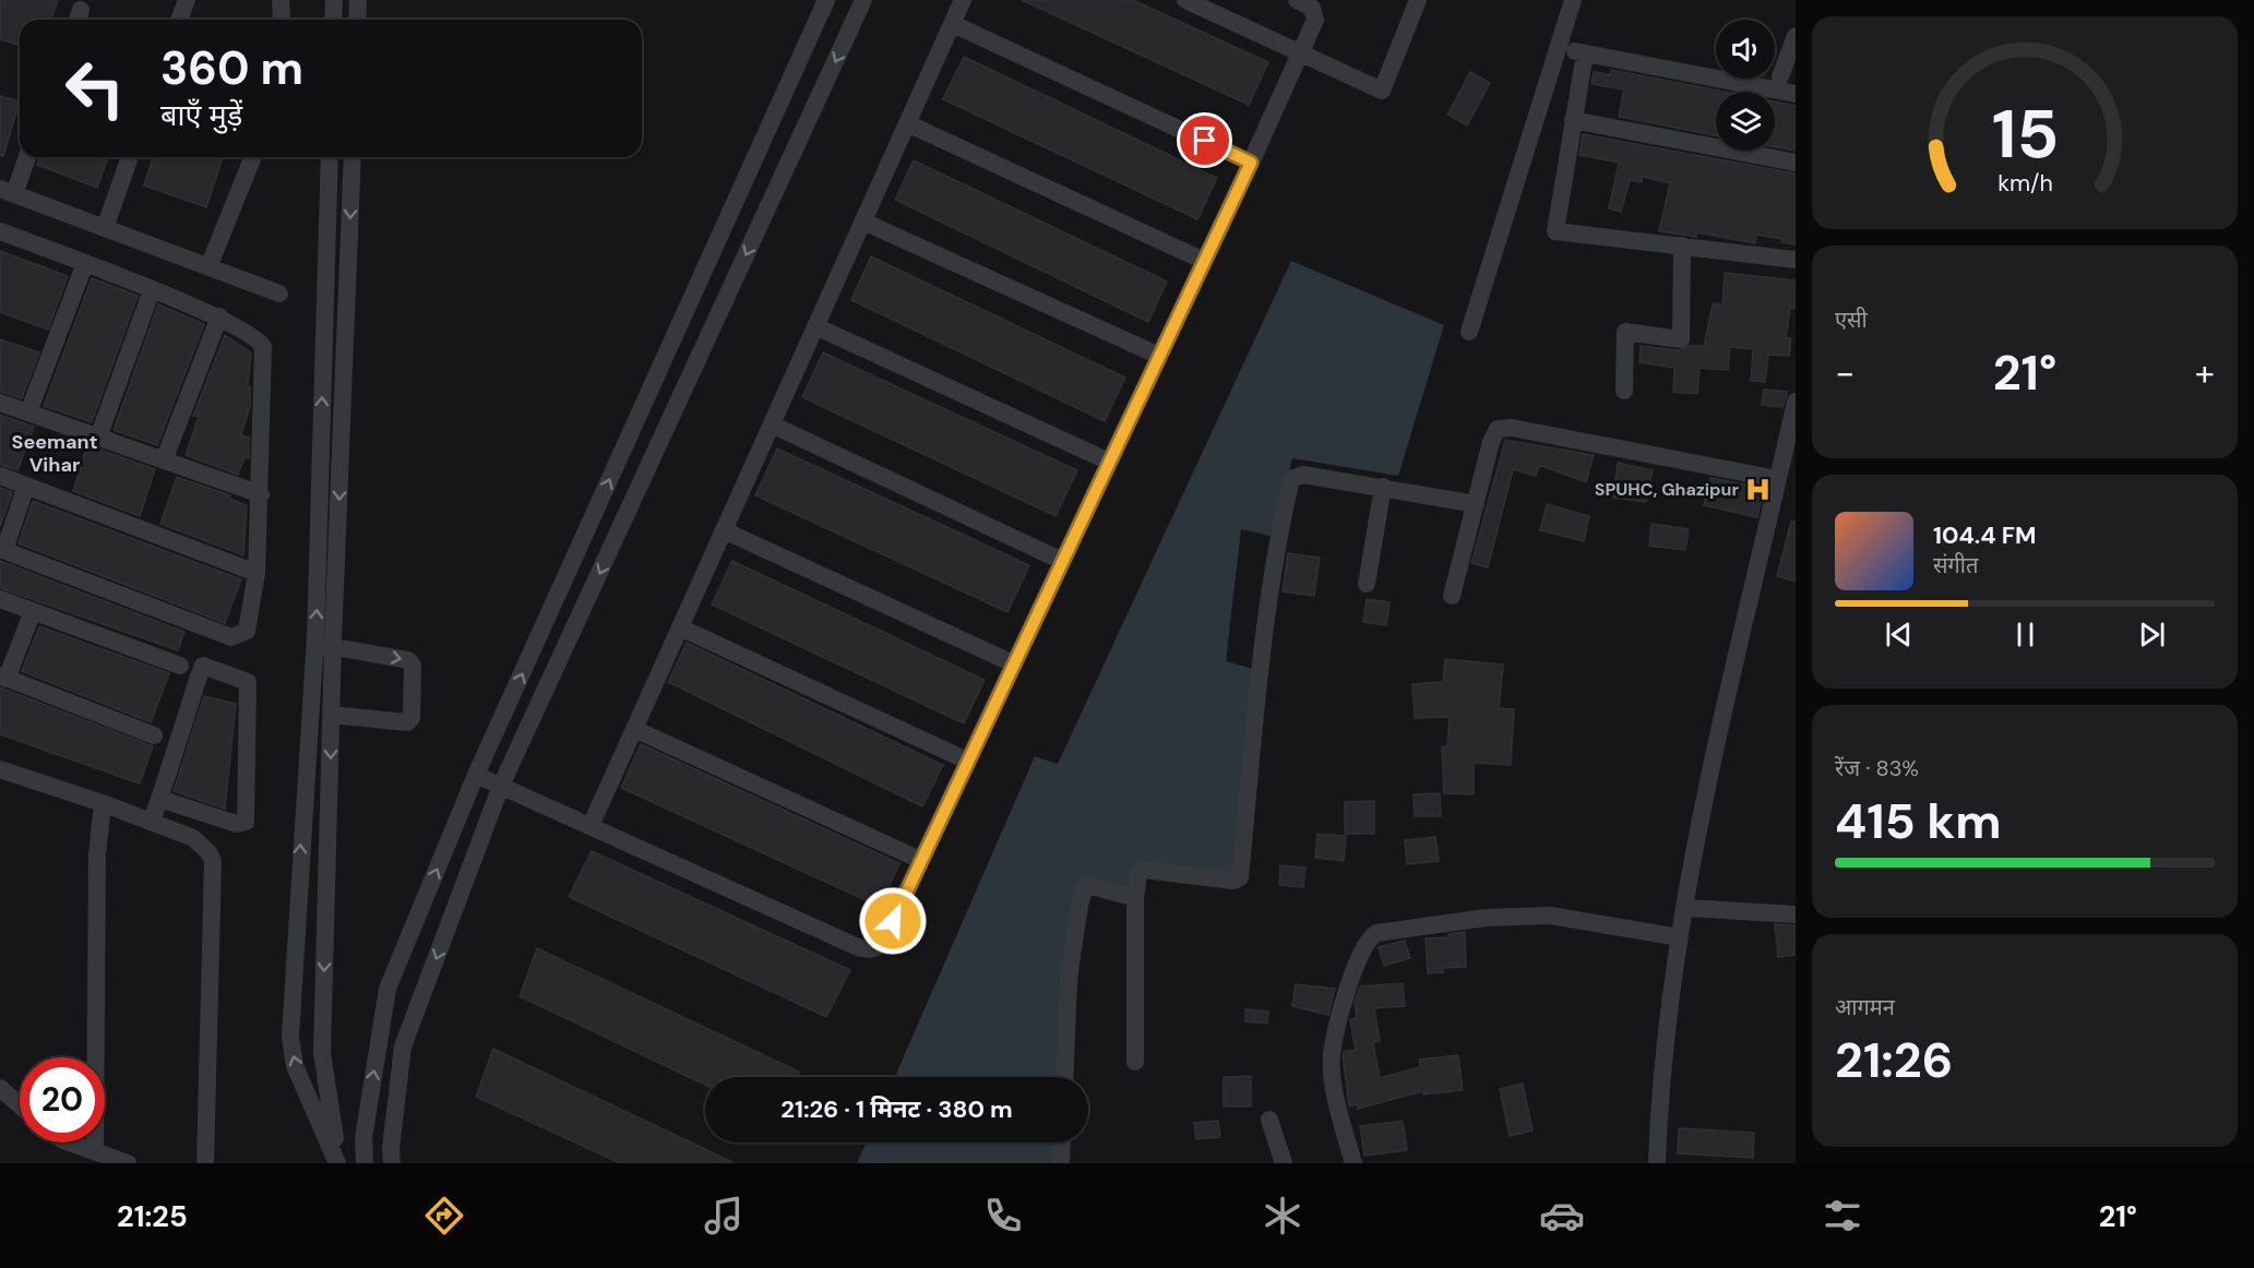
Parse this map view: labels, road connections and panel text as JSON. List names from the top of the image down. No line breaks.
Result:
{"districts":["Seemant Vihar"],"places":{"hospital":["SPUHC, Ghazipur"]},"page":{"turn":["360 m","बाएँ मुड़ें"],"tile":["एसी",["रेंज · 83%","415 km"],["आगमन","21:26"]],"heat":["−","21°","+"],"song":["104.4 FM","संगीत"],"limit":"20","trip":"21:26 · 1 मिनट · 380 m","tabs":["21:25","21°"],"gauge":["15","km/h"]}}
